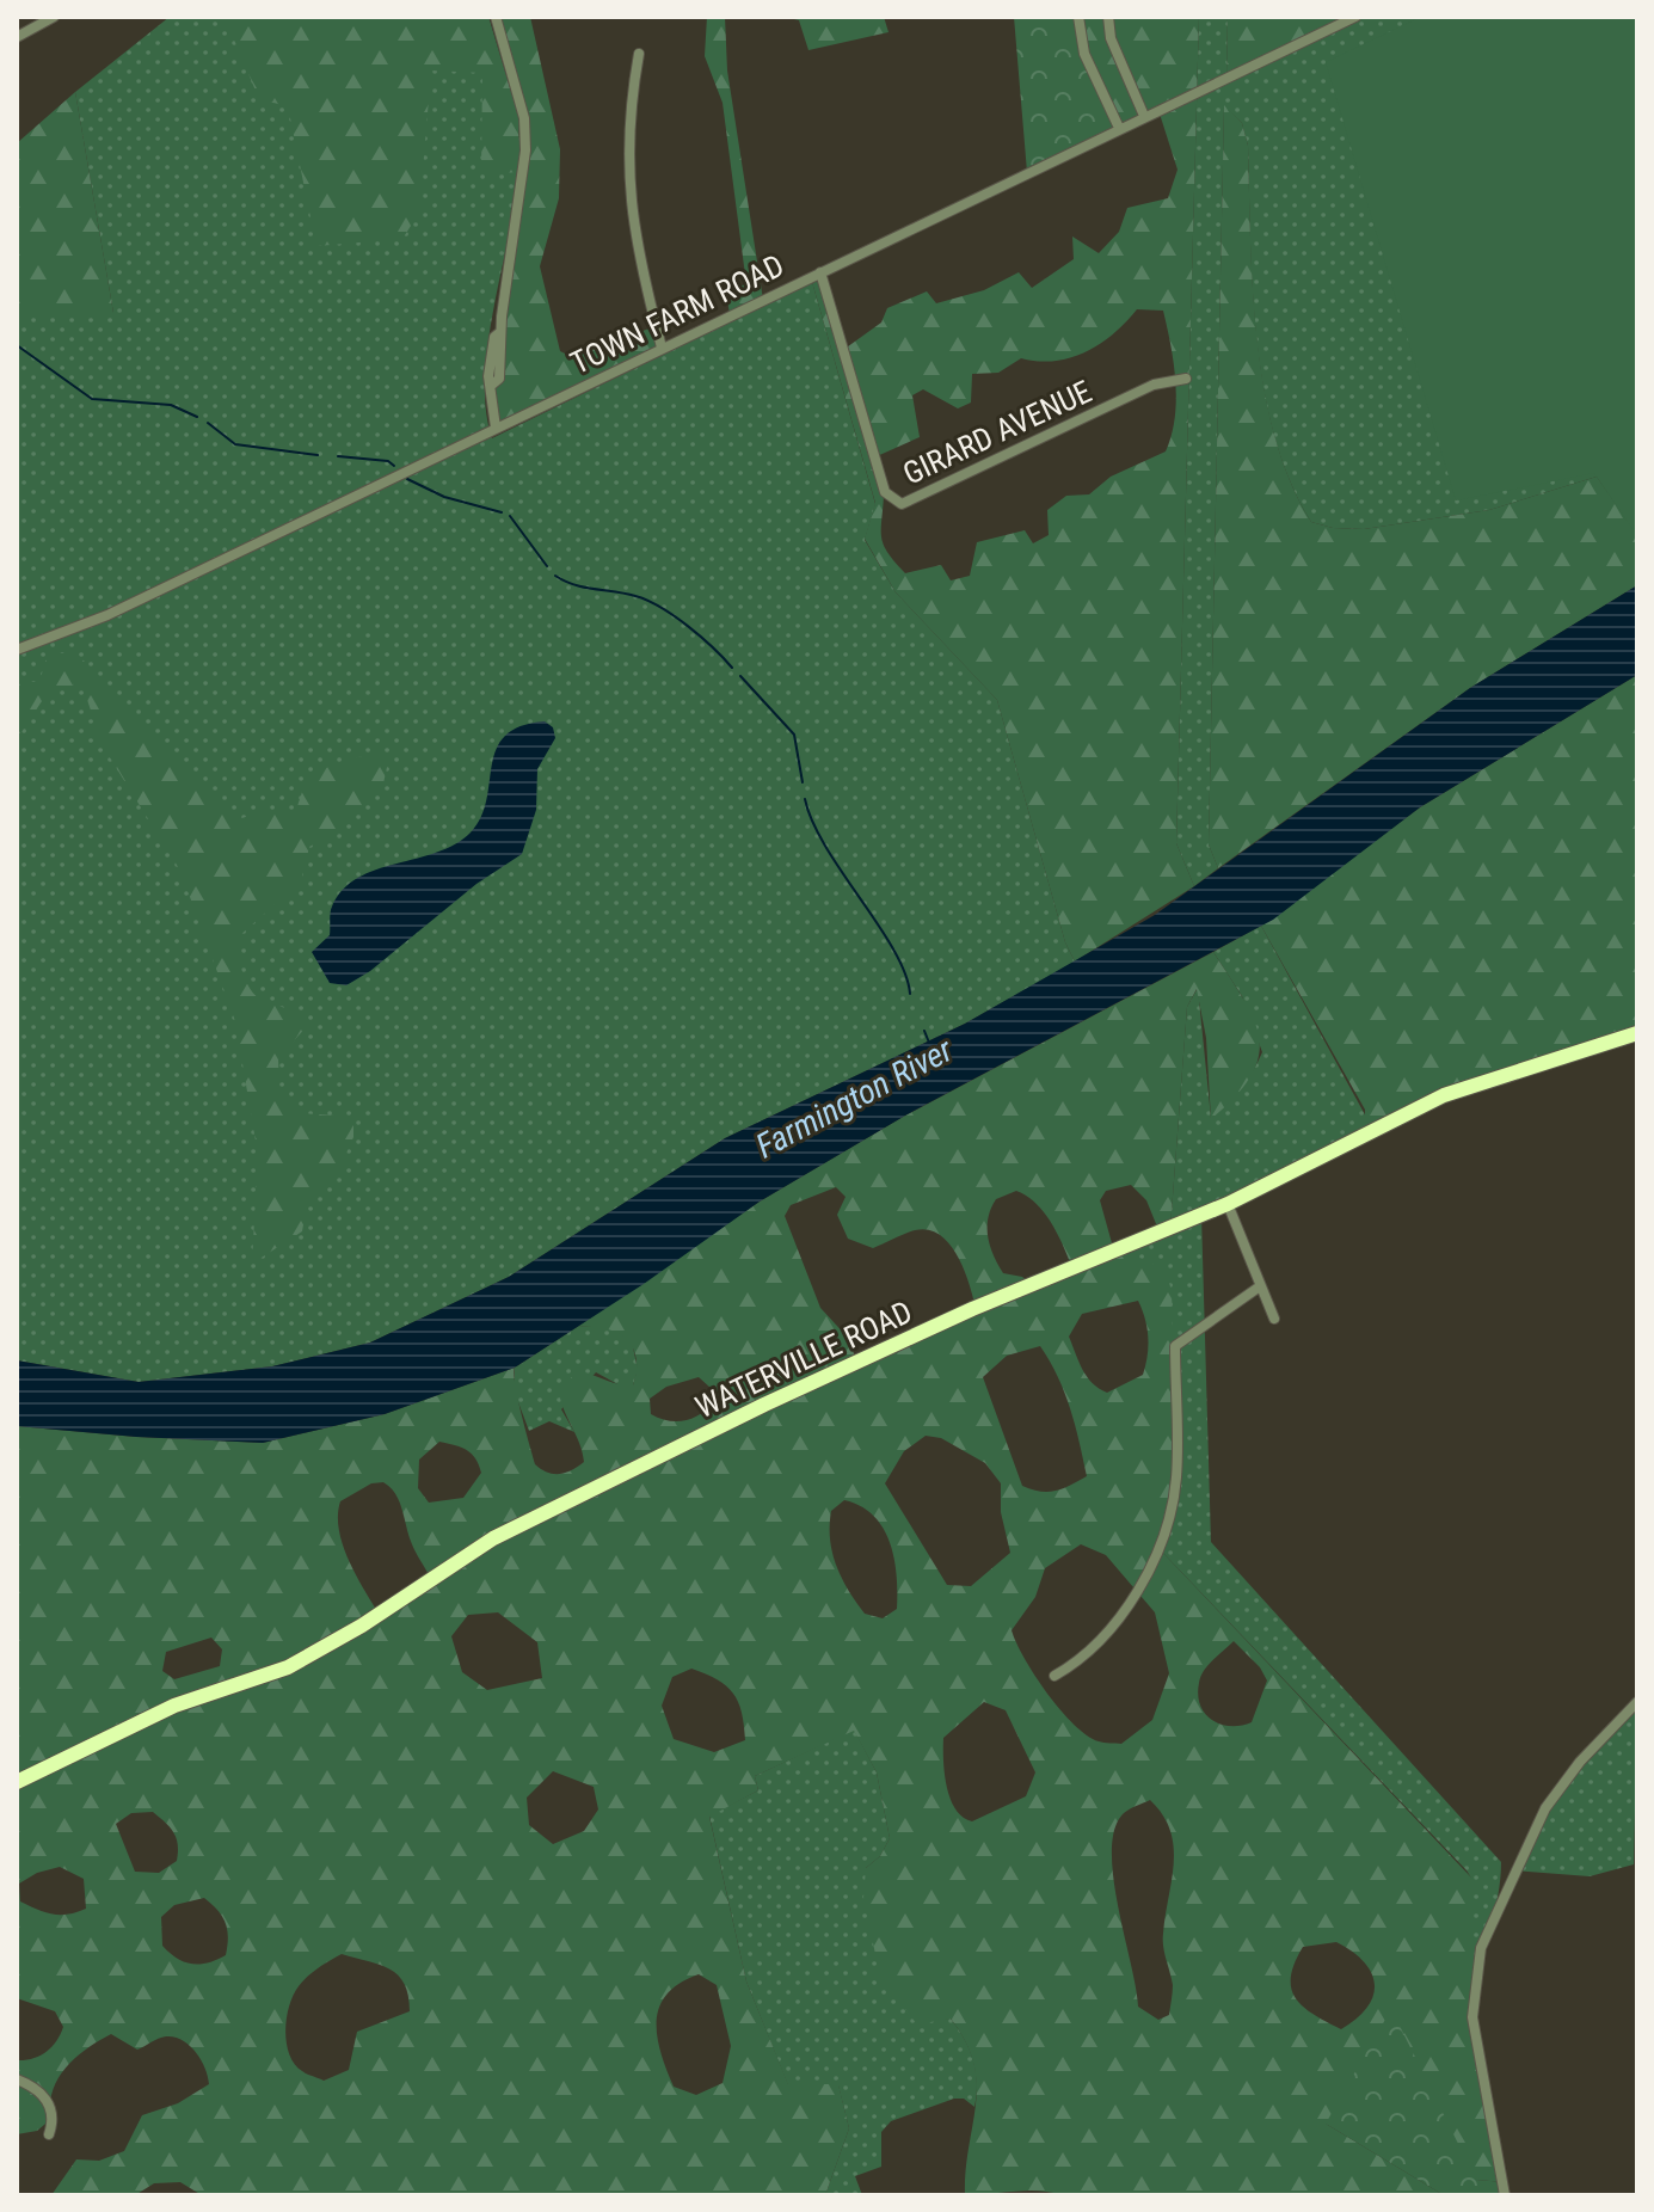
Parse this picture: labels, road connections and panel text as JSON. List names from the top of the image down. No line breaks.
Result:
{"streets":{"highway":["WATERVILLE ROAD"],"street":["TOWN FARM ROAD","GIRARD AVENUE"]},"crossings":[["TOWN FARM ROAD","GIRARD AVENUE"]],"water":["Farmington River"]}
